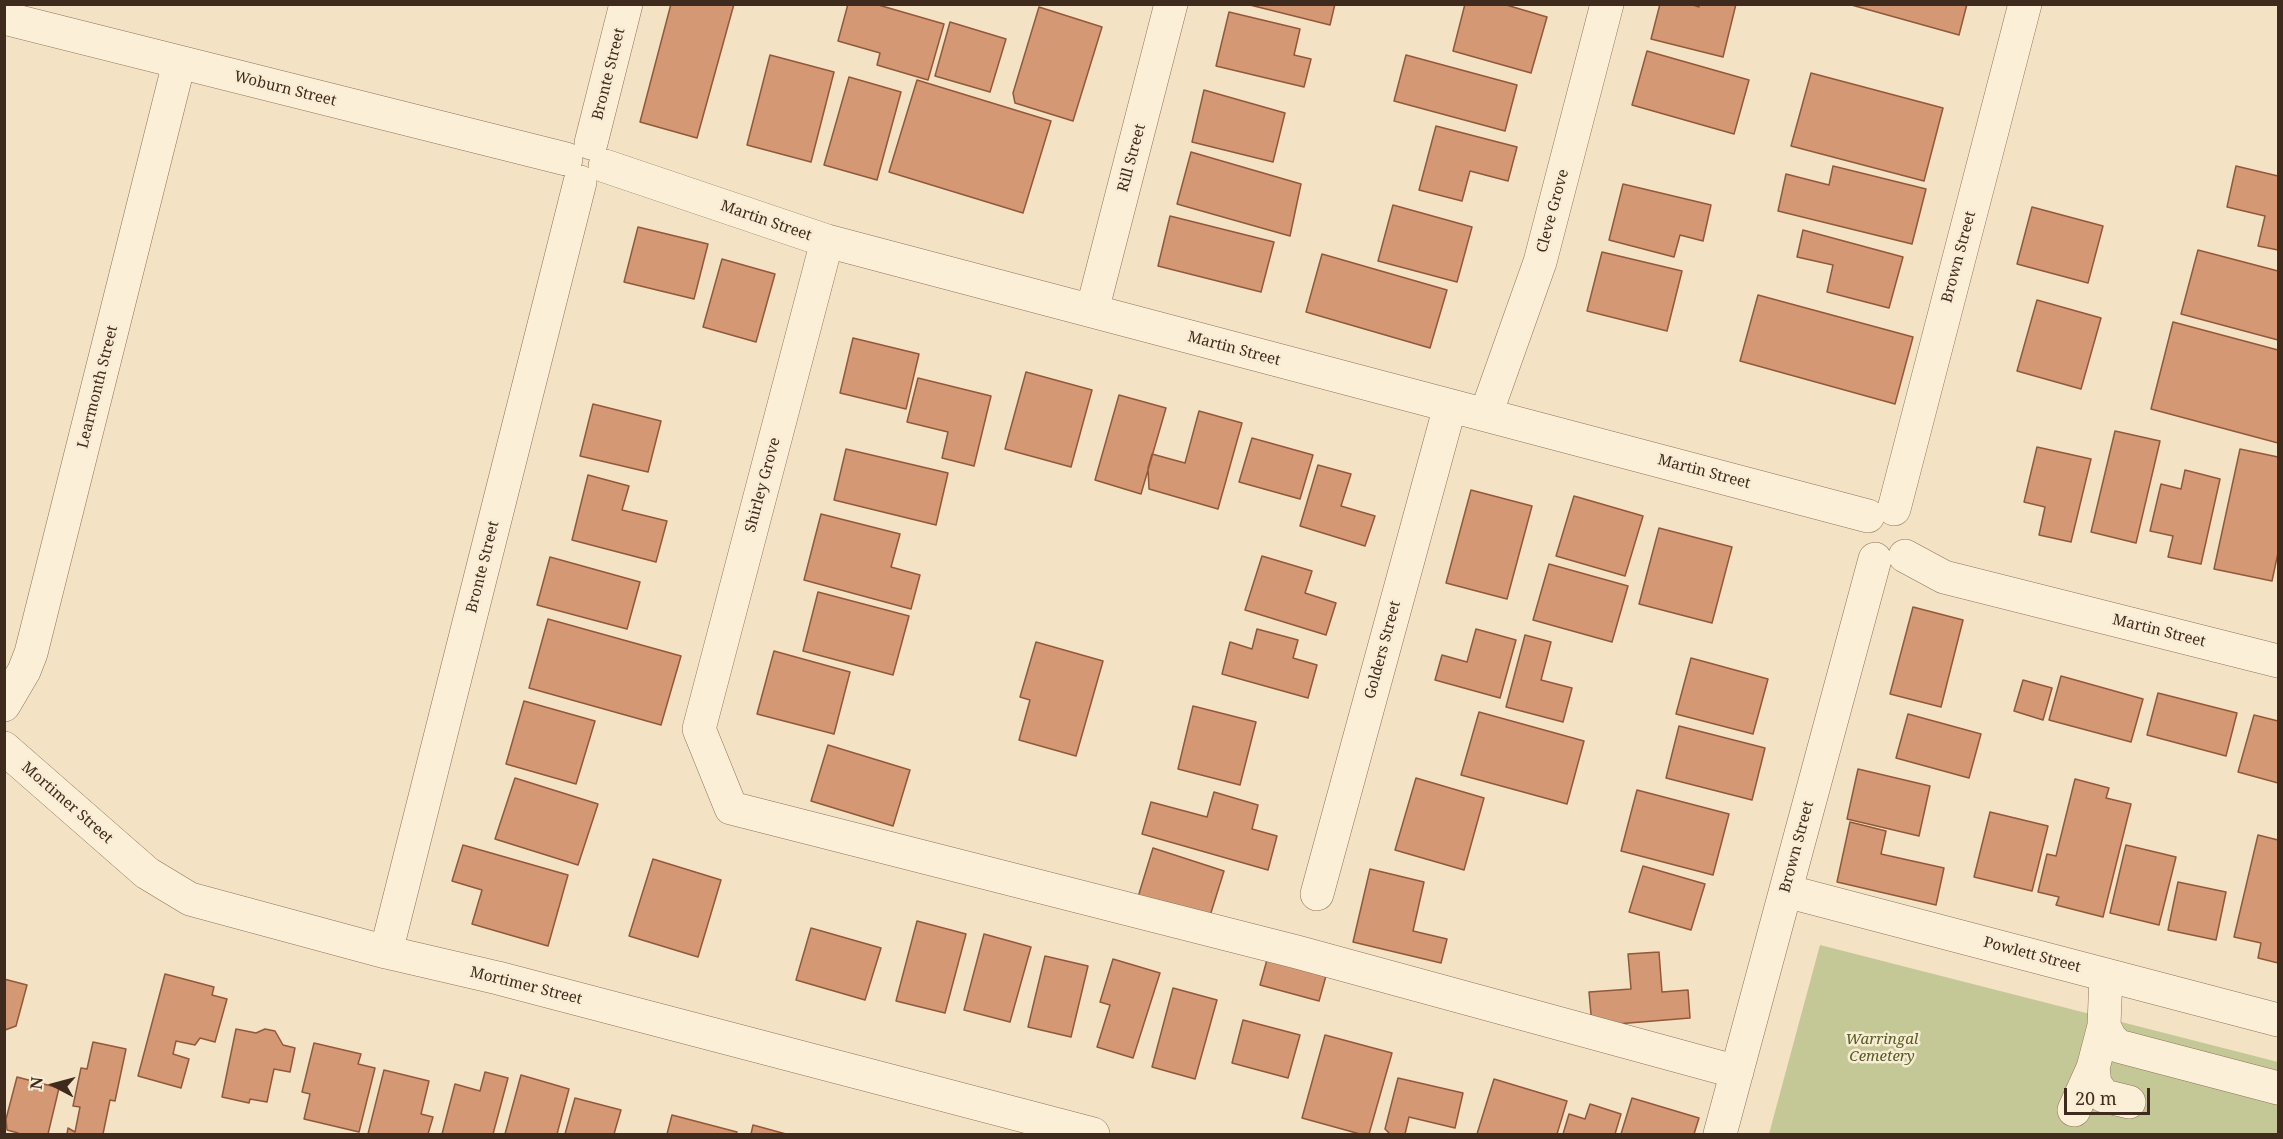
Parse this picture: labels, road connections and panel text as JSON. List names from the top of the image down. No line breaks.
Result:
{"streets":{"street":["Bronte Street","Woburn Street","Rill Street","Cleve Grove","Martin Street","Brown Street","Learmonth Street","Shirley Grove","Golders Street","Mortimer Street","Powlett Street"]},"crossings":[["Bronte Street","Woburn Street"],["Bronte Street","Martin Street"],["Bronte Street","Mortimer Street"],["Woburn Street","Martin Street"],["Woburn Street","Learmonth Street"],["Rill Street","Martin Street"],["Cleve Grove","Martin Street"],["Martin Street","Brown Street"],["Martin Street","Shirley Grove"],["Martin Street","Golders Street"],["Brown Street","Shirley Grove"],["Brown Street","Powlett Street"]],"parks":["Warringal Cemetery"],"scale_bar":"20 m","north":"left"}
